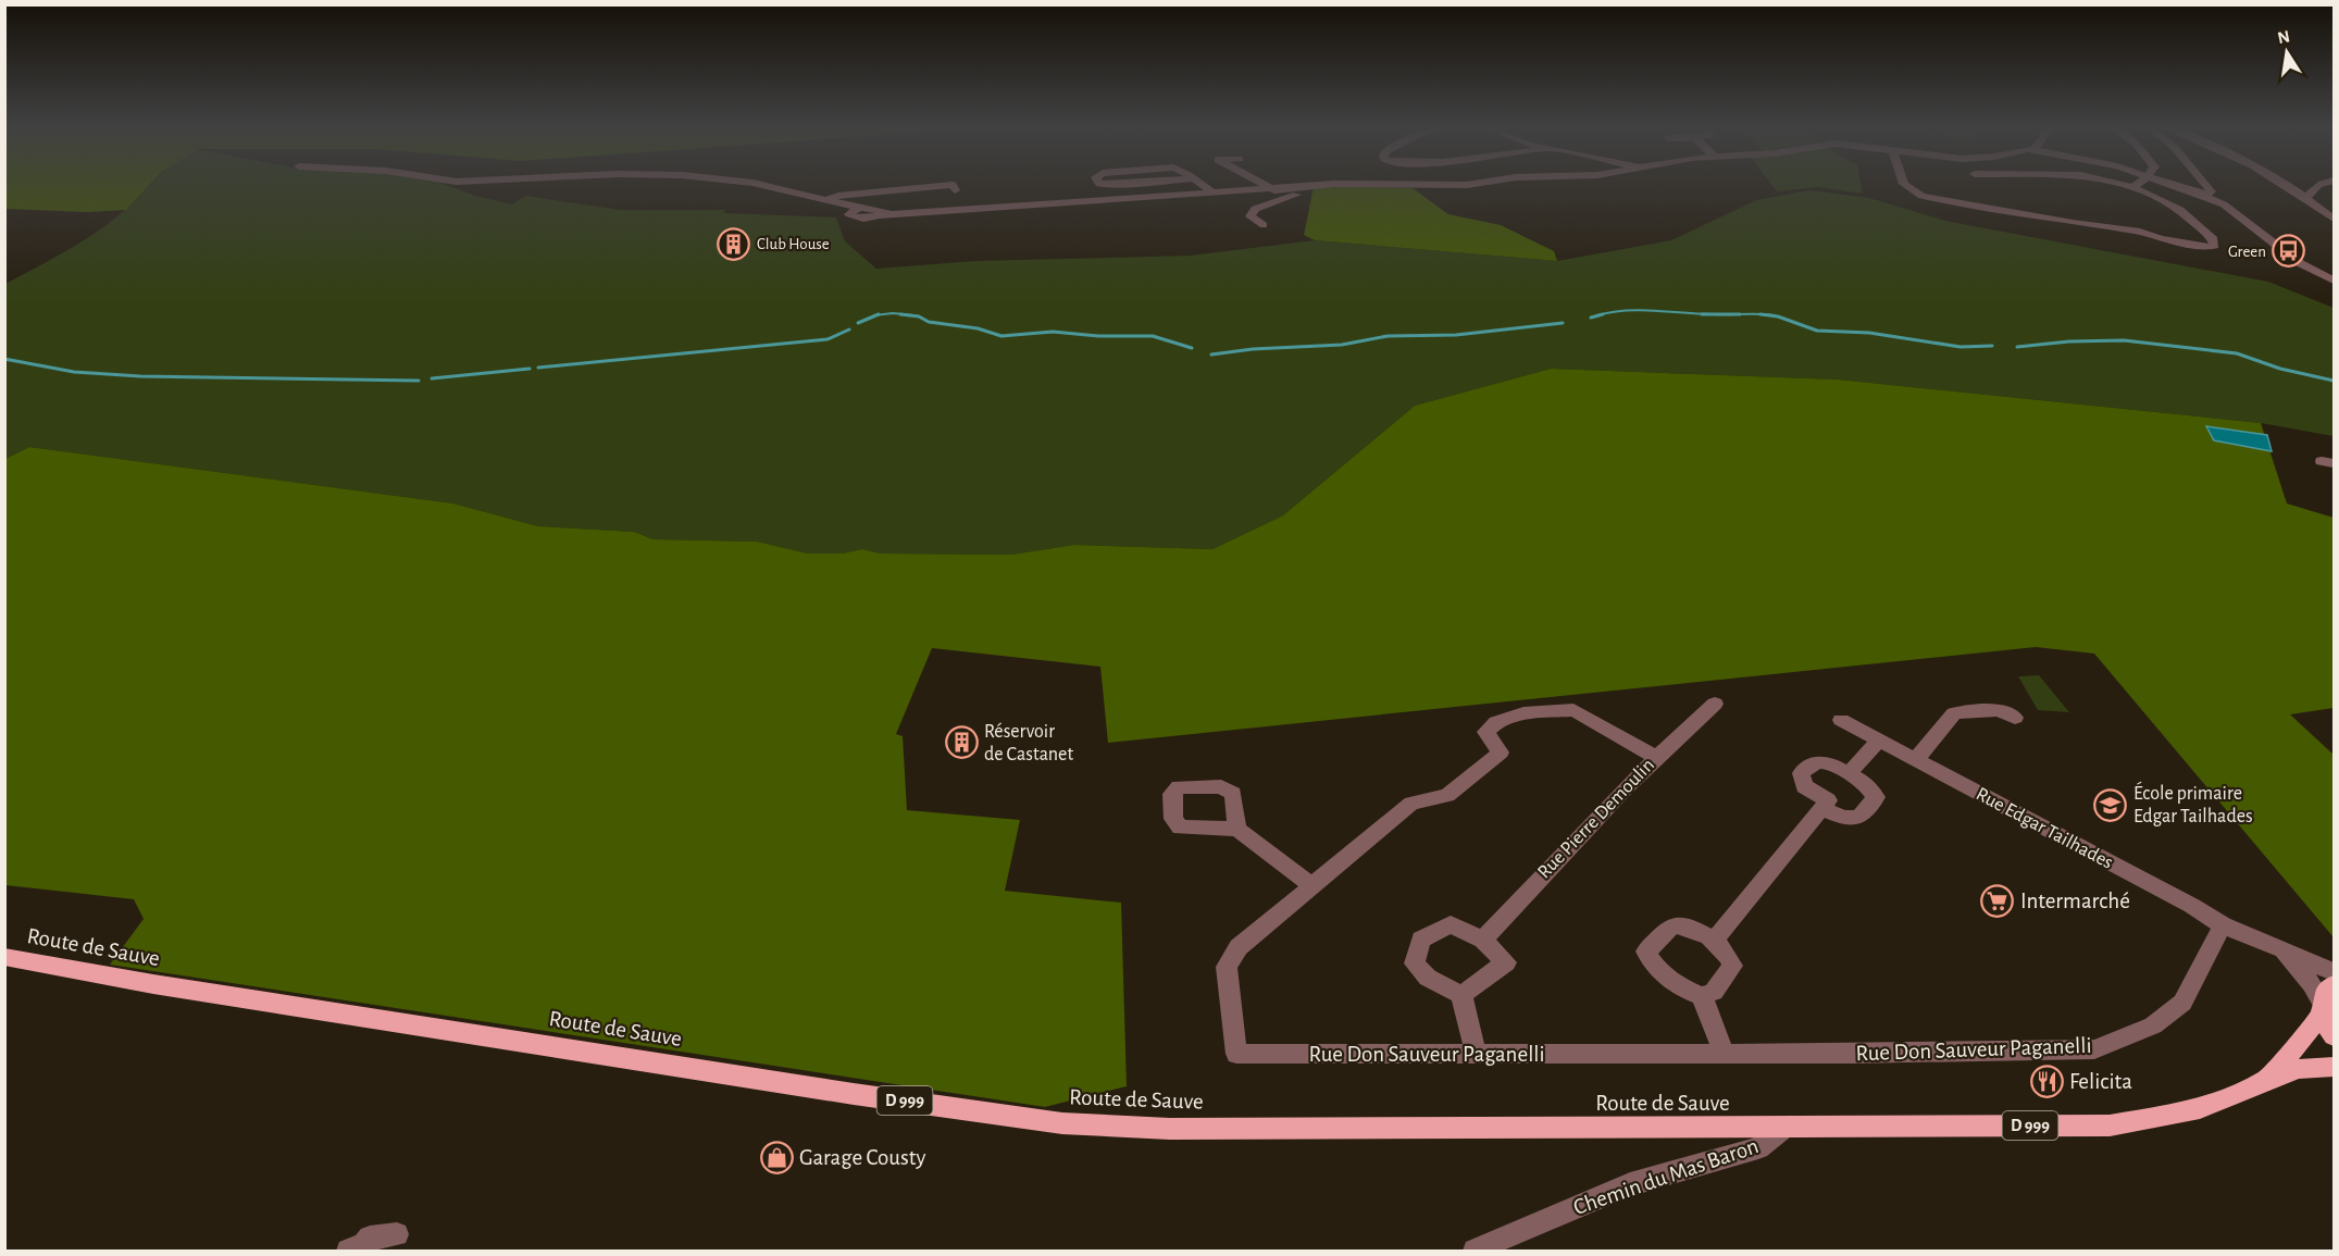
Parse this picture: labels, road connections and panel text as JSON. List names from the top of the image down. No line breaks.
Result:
{"streets":{"main road":["Route de Sauve","D 999"],"street":["Rue Pierre Demoulin","Rue Edgar Tailhades","Rue Don Sauveur Paganelli","Chemin du Mas Baron"]},"crossings":[["Rue Pierre Demoulin","Rue Don Sauveur Paganelli"],["Rue Edgar Tailhades","Route de Sauve"],["Rue Edgar Tailhades","Rue Don Sauveur Paganelli"],["Route de Sauve","Chemin du Mas Baron"]],"places":{"building":["Club House","Réservoir de Castanet"],"bus stop":["Green"],"school or university":["École primaire Edgar Tailhades"],"supermarket":["Intermarché"],"restaurant":["Felicita"],"shop":["Garage Cousty"]},"north":"top"}
